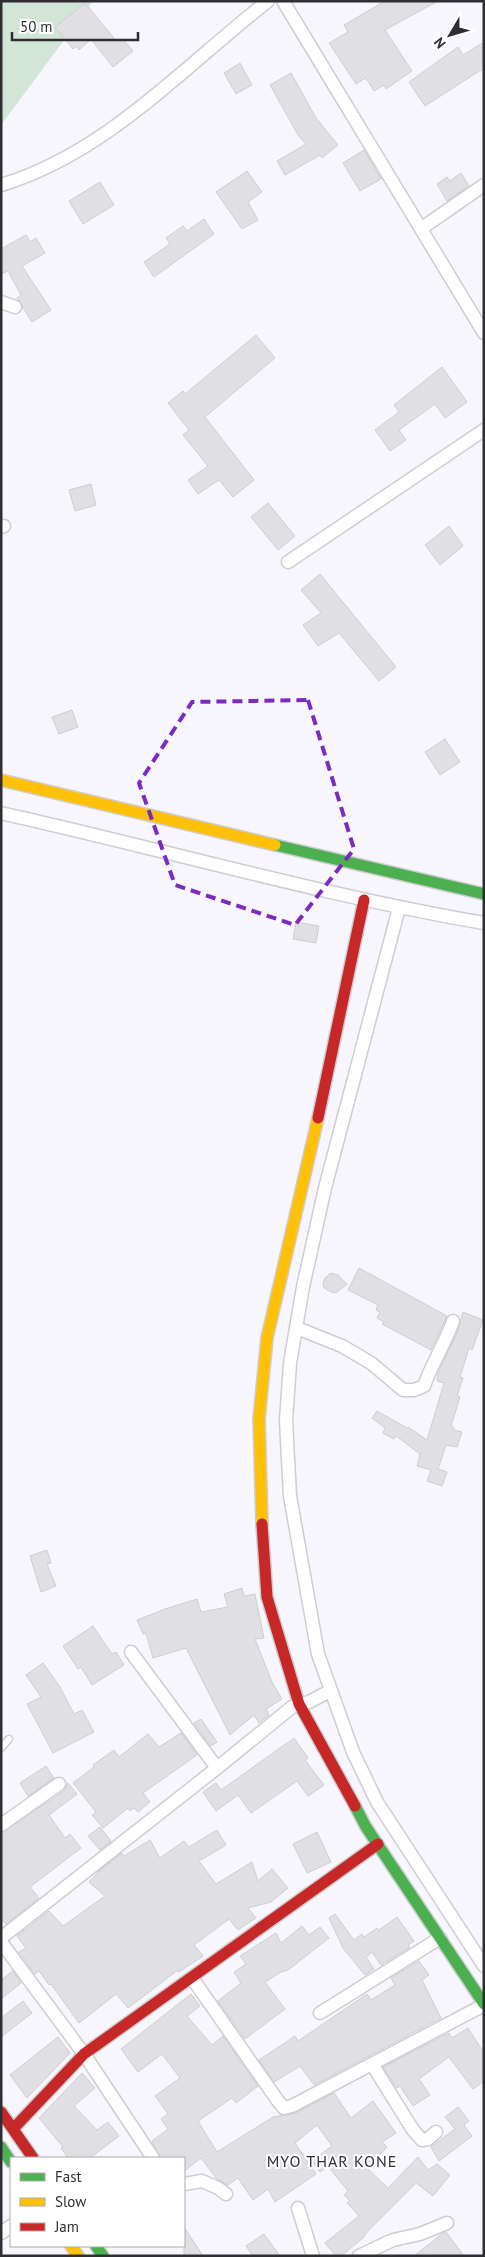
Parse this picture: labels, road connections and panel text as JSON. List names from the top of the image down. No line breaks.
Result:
{"districts":["MYO THAR KONE"],"legend":["Fast","Slow","Jam"],"scale_bar":"50 m","north":"bottom left"}
